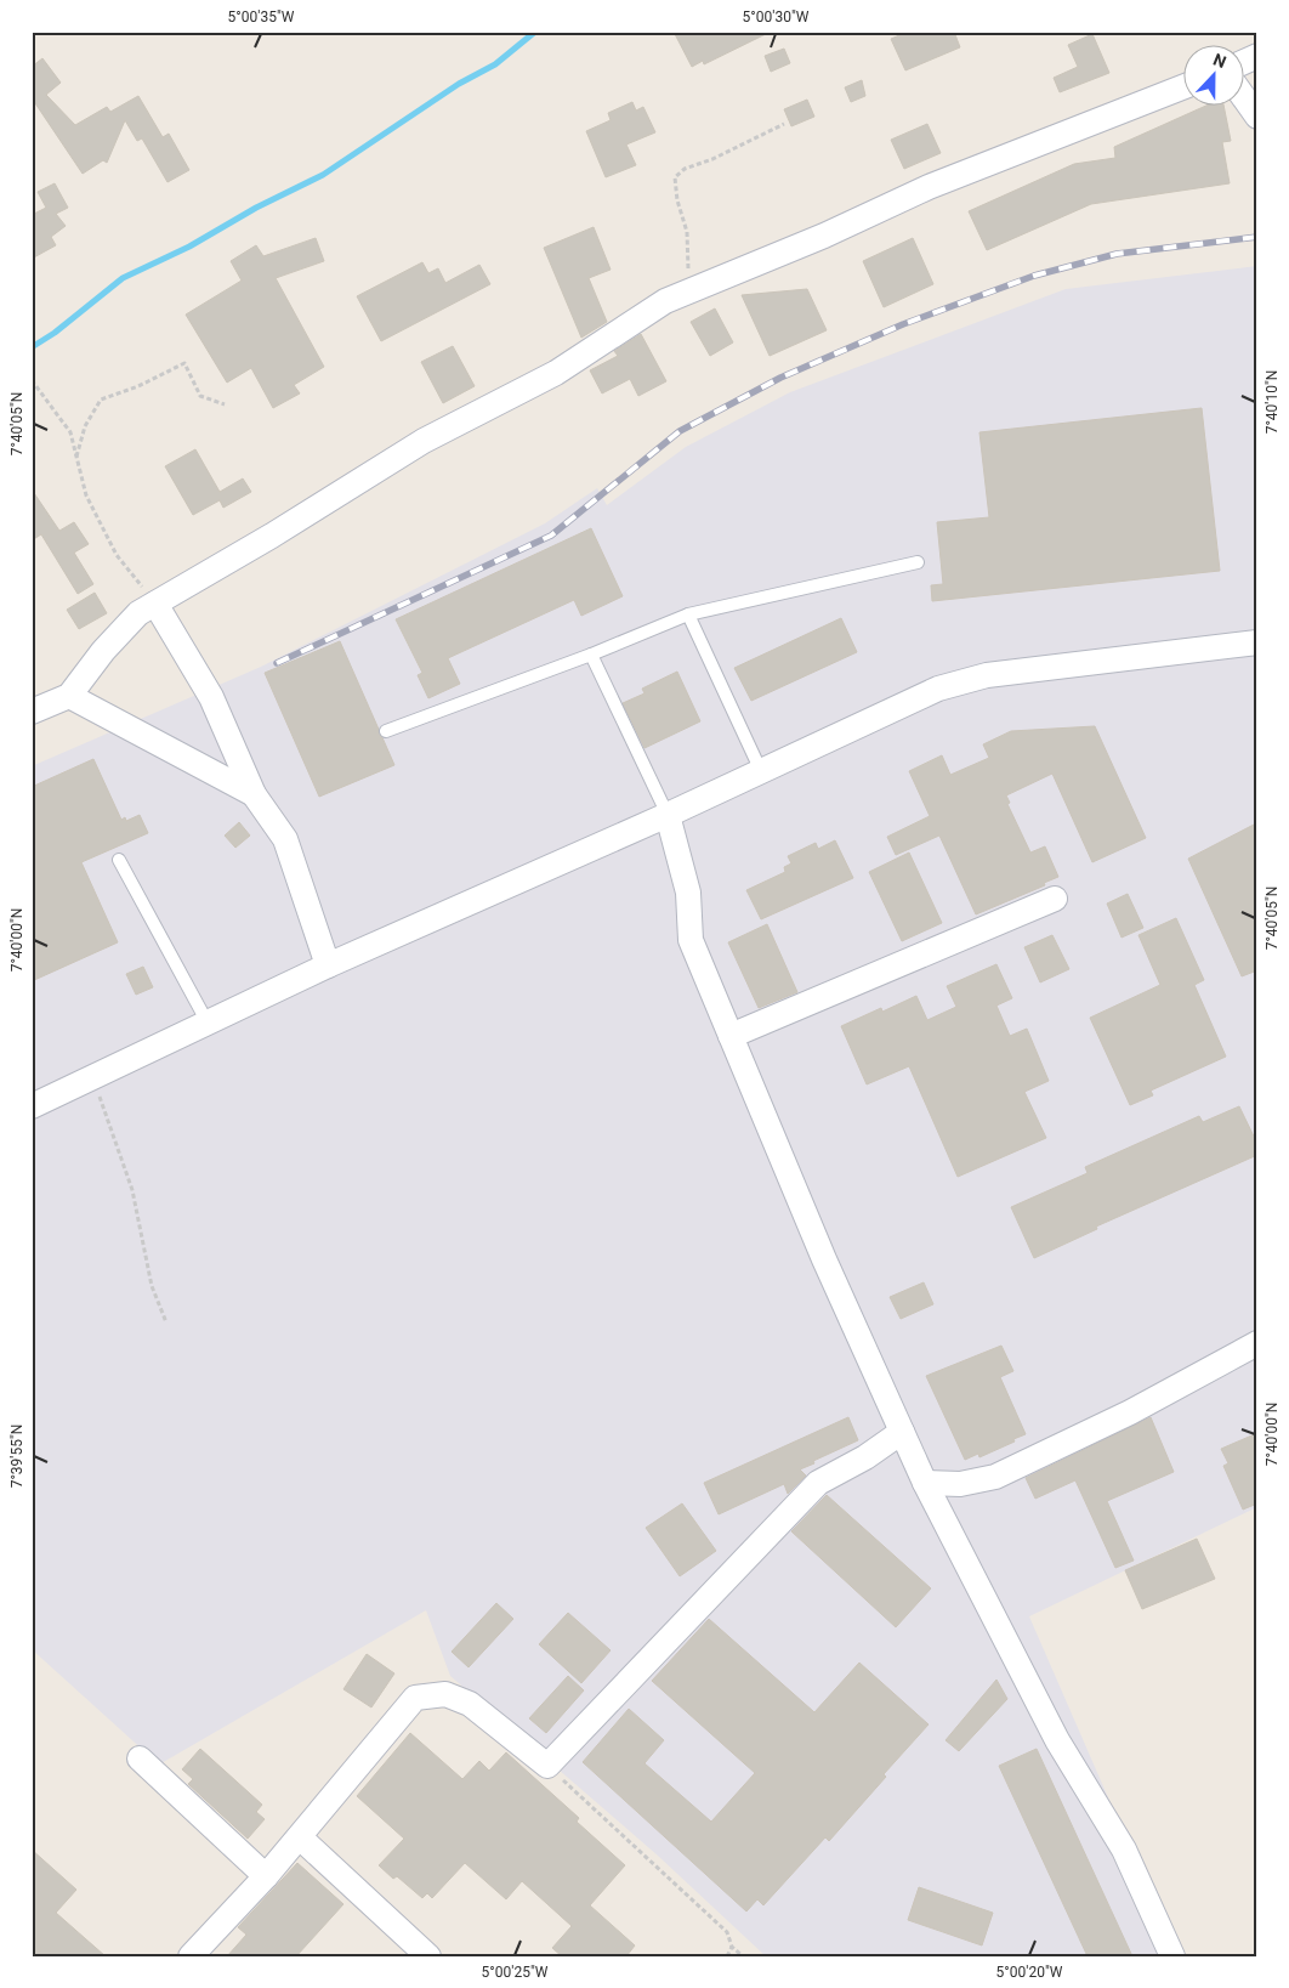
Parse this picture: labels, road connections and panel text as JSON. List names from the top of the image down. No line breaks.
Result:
{"north":"top","coordinates":["5°00'35\"W","5°00'30\"W","7°40'10\"N","7°40'05\"N","7°40'00\"N","7°39'55\"N","5°00'25\"W","5°00'20\"W"]}
